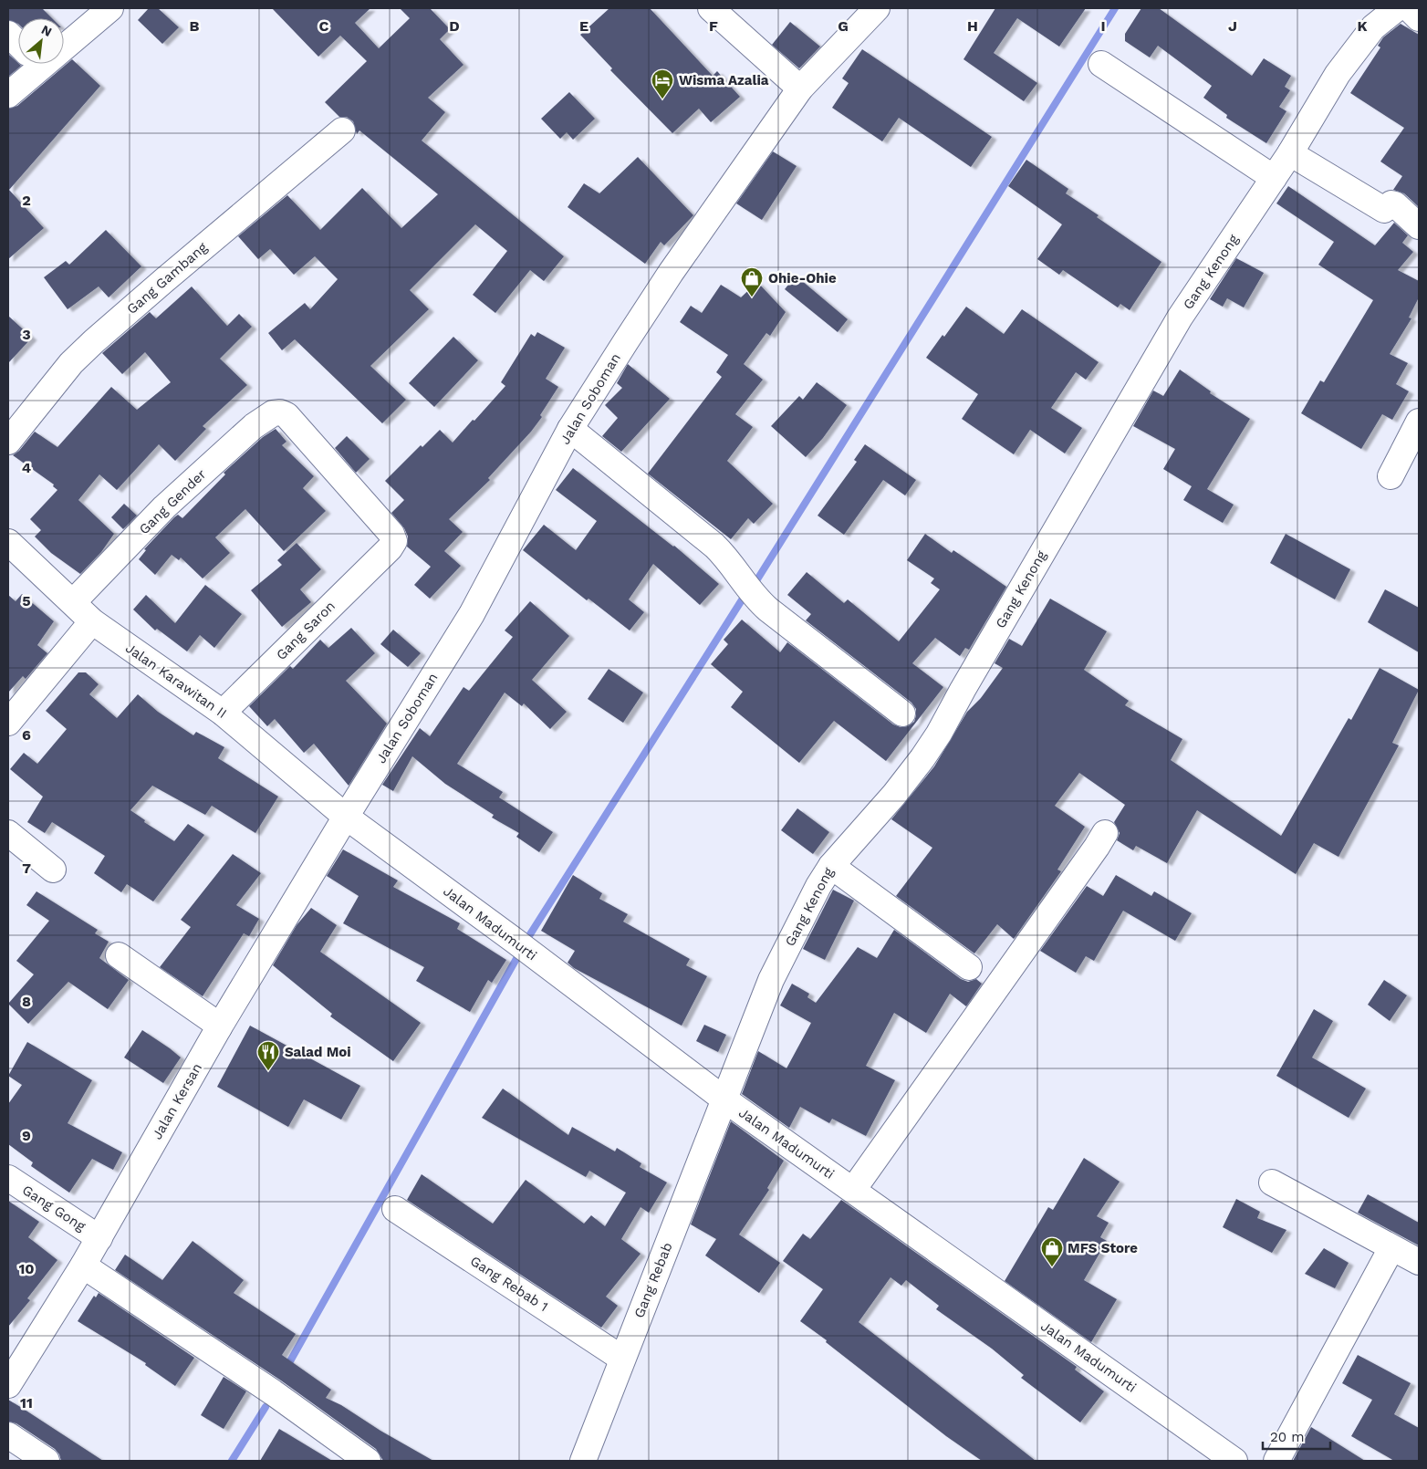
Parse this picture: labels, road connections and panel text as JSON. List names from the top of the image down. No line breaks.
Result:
{"streets":{"street":["Gang Kenong","Gang Gambang","Jalan Soboman","Gang Gender","Gang Saron","Jalan Karawitan II","Jalan Madumurti","Jalan Kersan","Gang Gong","Gang Rebab","Gang Rebab 1"]},"crossings":[["Gang Kenong","Jalan Madumurti"],["Gang Kenong","Gang Rebab"],["Jalan Soboman","Jalan Karawitan II"],["Jalan Soboman","Jalan Madumurti"],["Jalan Soboman","Jalan Kersan"],["Gang Gender","Gang Saron"],["Gang Gender","Jalan Karawitan II"],["Gang Saron","Jalan Karawitan II"],["Jalan Karawitan II","Jalan Madumurti"],["Jalan Karawitan II","Jalan Kersan"],["Jalan Madumurti","Jalan Kersan"],["Jalan Madumurti","Gang Rebab"],["Jalan Kersan","Gang Gong"],["Gang Rebab","Gang Rebab 1"]],"places":{"hotel":["Wisma Azalia"],"shop":["Ohie-Ohie","MFS Store"],"restaurant":["Salad Moi"]},"scale_bar":"20 m","north":"top right","grid":{"columns":["B","C","D","E","F","G","H","I","J","K"],"rows":["2","3","4","5","6","7","8","9","10","11"]}}
